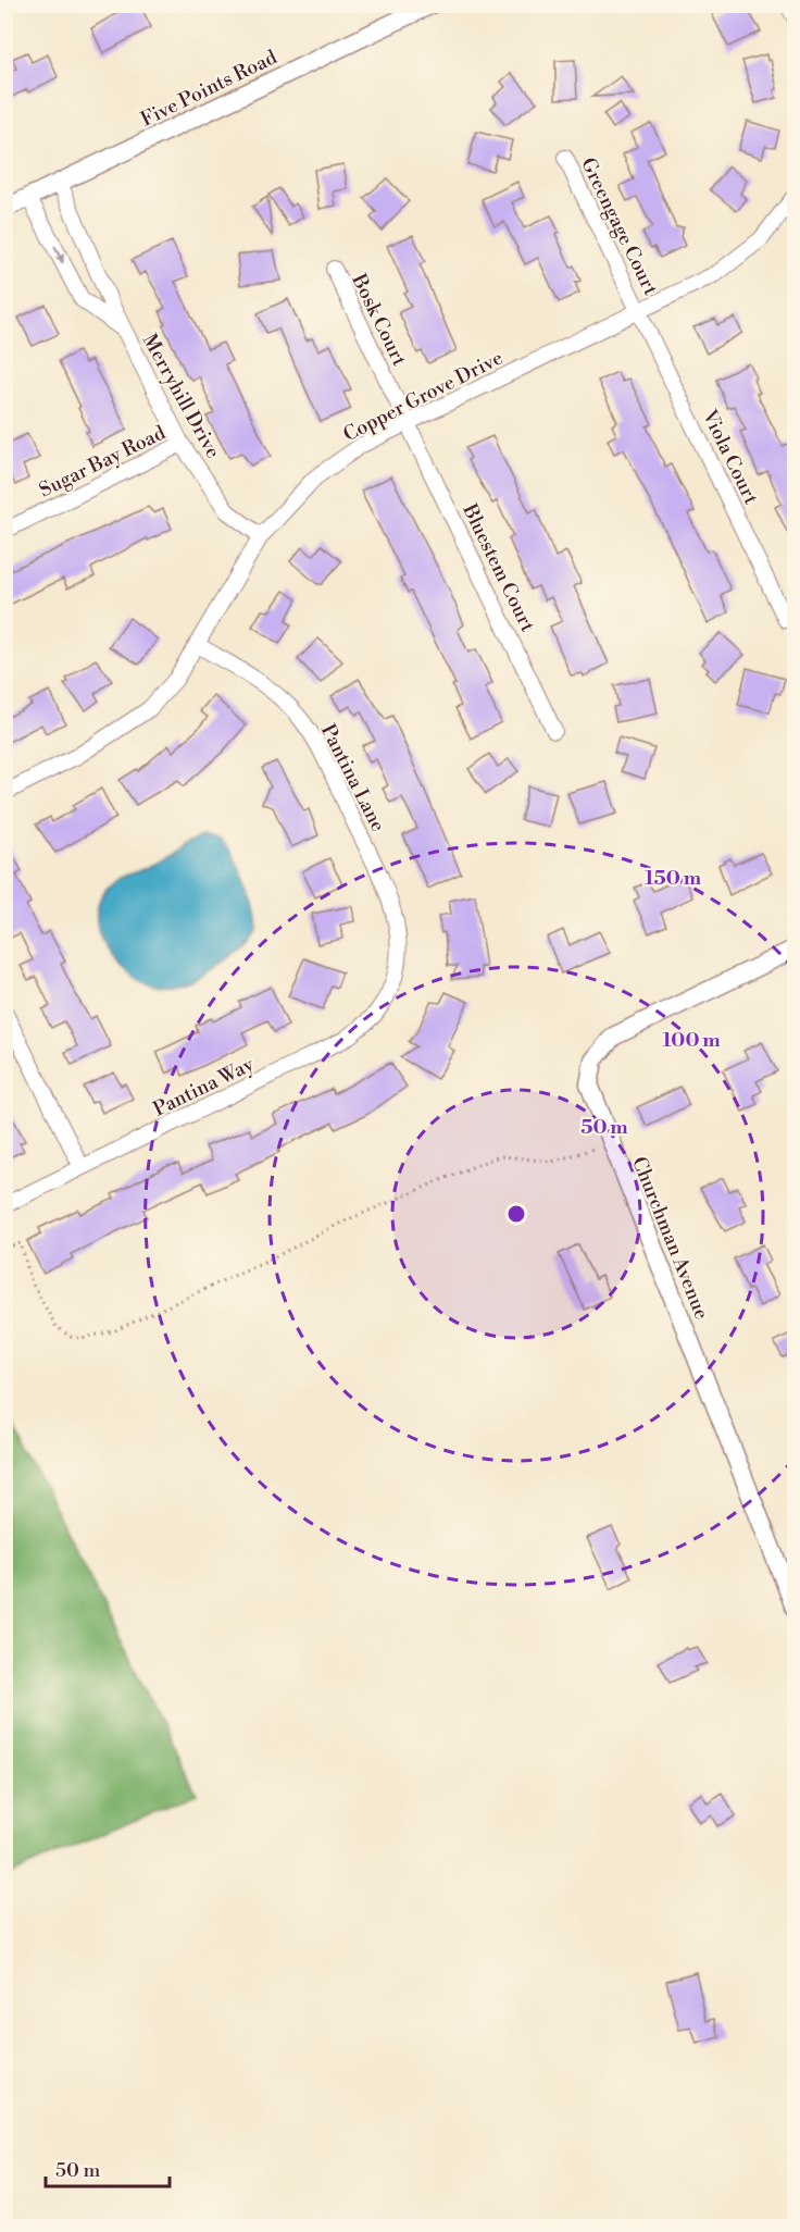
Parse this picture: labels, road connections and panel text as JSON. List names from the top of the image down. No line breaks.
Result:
{"streets":{"street":["Five Points Road","Greengage Court","Bosk Court","Merryhill Drive","Copper Grove Drive","Viola Court","Sugar Bay Road","Bluestem Court","Pantina Lane","Pantina Way","Churchman Avenue"]},"crossings":[["Five Points Road","Merryhill Drive"],["Greengage Court","Copper Grove Drive"],["Greengage Court","Viola Court"],["Bosk Court","Copper Grove Drive"],["Bosk Court","Bluestem Court"],["Merryhill Drive","Copper Grove Drive"],["Merryhill Drive","Sugar Bay Road"],["Copper Grove Drive","Viola Court"],["Copper Grove Drive","Bluestem Court"],["Copper Grove Drive","Pantina Lane"],["Pantina Lane","Pantina Way"]],"scale_bar":"50 m","rings":["150 m","100 m","50 m"]}
